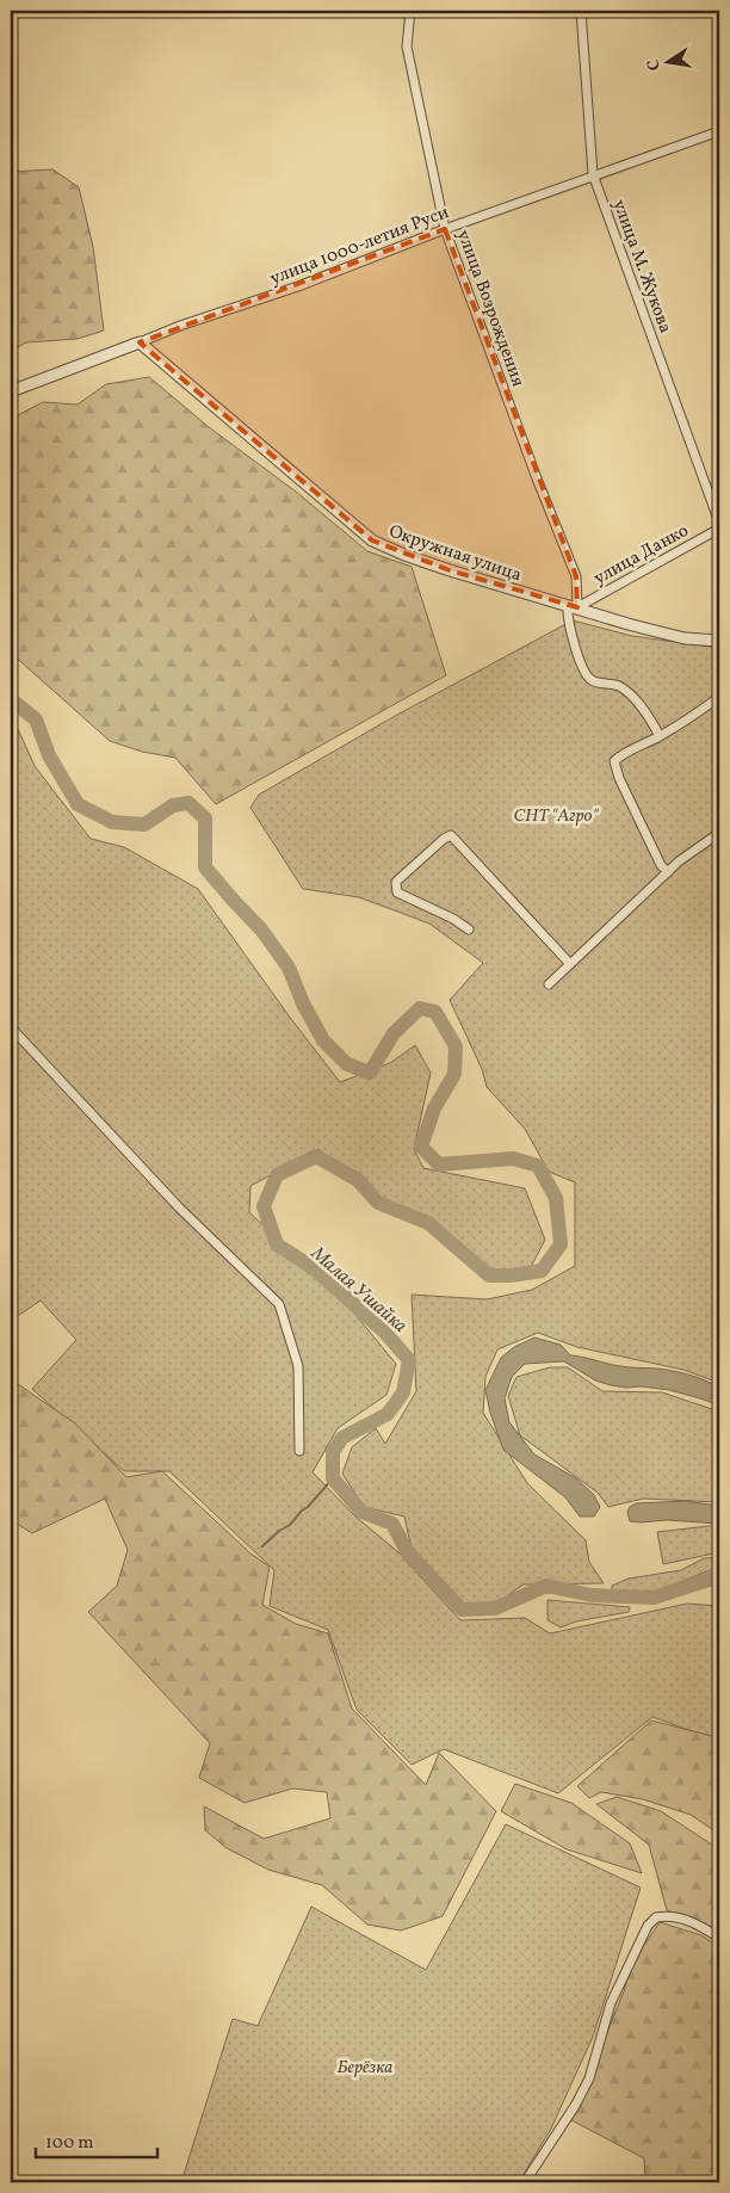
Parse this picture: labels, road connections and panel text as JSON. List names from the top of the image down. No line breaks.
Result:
{"streets":{"street":["улица 1000-летия Руси","улица М. Жукова","улица Возрождения","Окружная улица","улица Данко"]},"crossings":[["улица 1000-летия Руси","улица М. Жукова"],["улица 1000-летия Руси","улица Возрождения"],["улица 1000-летия Руси","Окружная улица"],["улица Возрождения","Окружная улица"],["улица Возрождения","улица Данко"],["Окружная улица","улица Данко"]],"water":["Малая Ушайка"],"parks":["СНТ \"Агро\"","Берёзка"],"scale_bar":"100 m","north":"left"}
